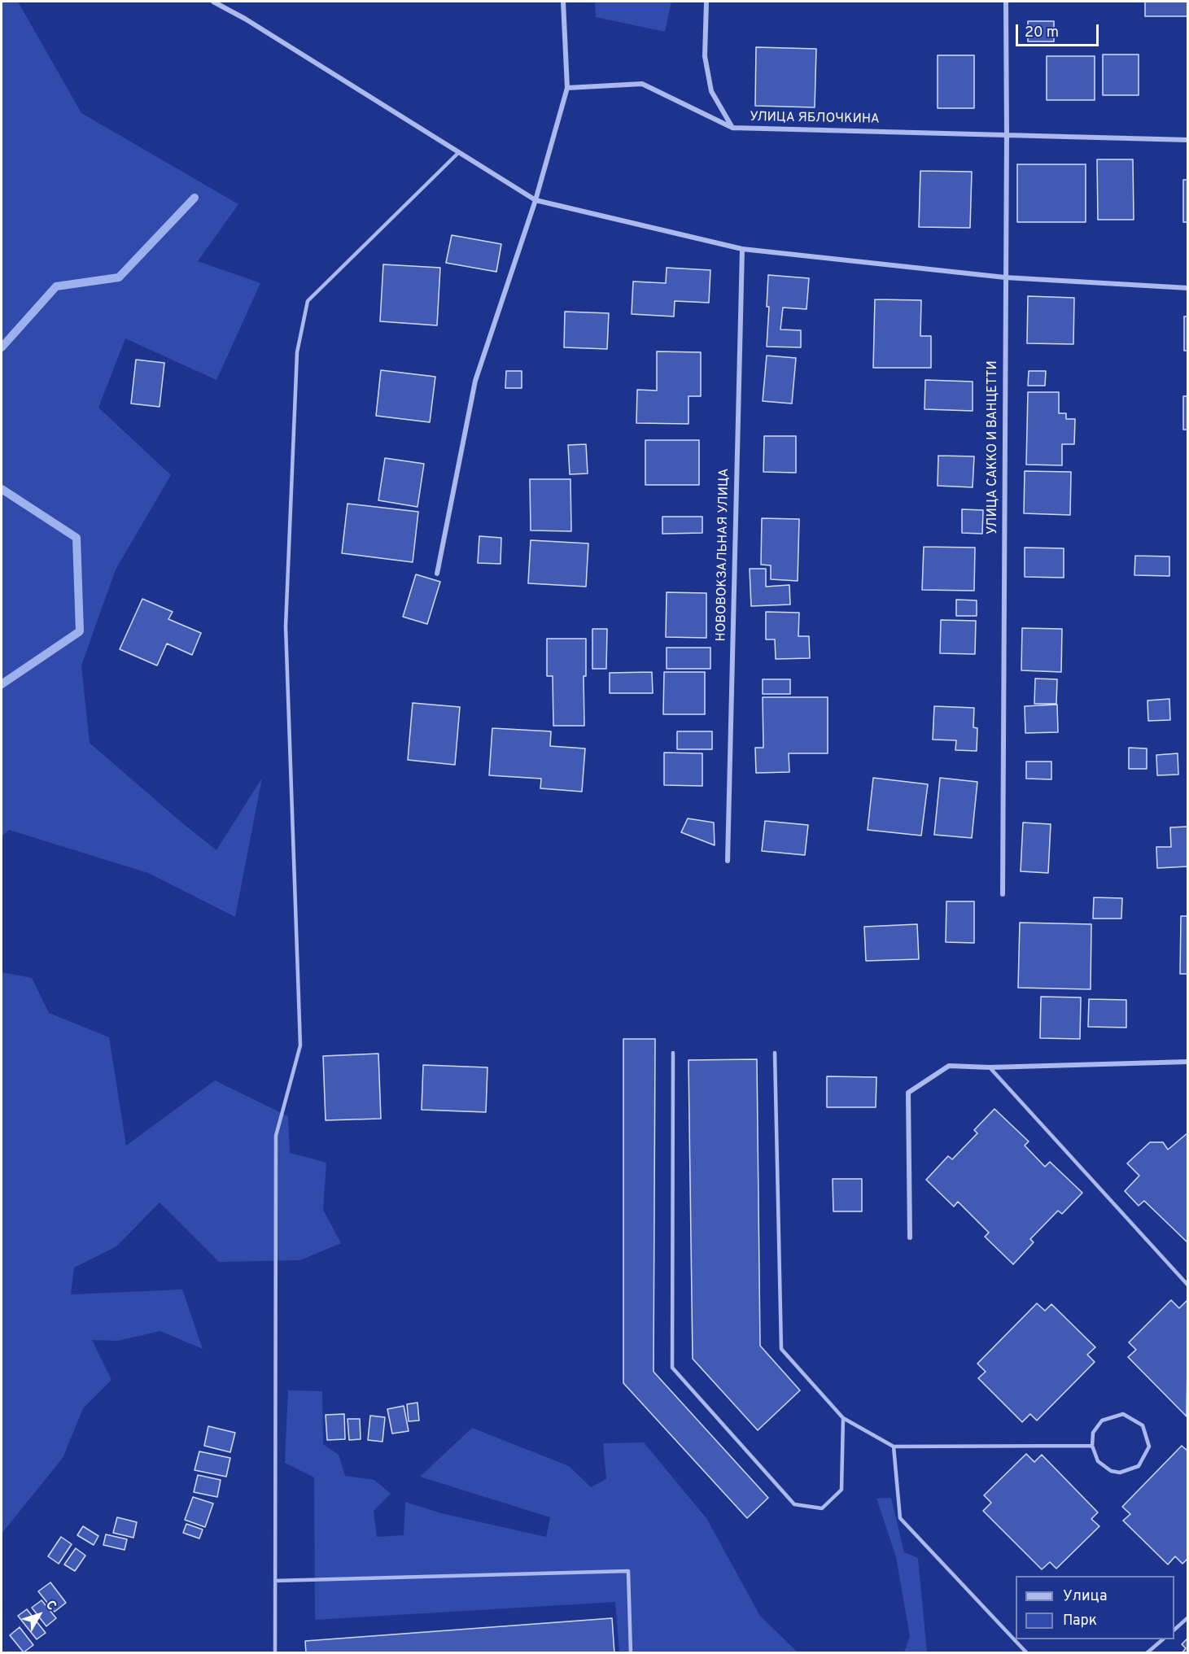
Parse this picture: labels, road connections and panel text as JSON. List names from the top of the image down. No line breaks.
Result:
{"streets":{"street":["УЛИЦА ЯБЛОЧКИНА","УЛИЦА САККО И ВАНЦЕТТИ","НОВОВОКЗАЛЬНАЯ УЛИЦА"]},"crossings":[["УЛИЦА ЯБЛОЧКИНА","УЛИЦА САККО И ВАНЦЕТТИ"]],"legend":["Улица","Парк"],"scale_bar":"20 m","north":"top right"}
